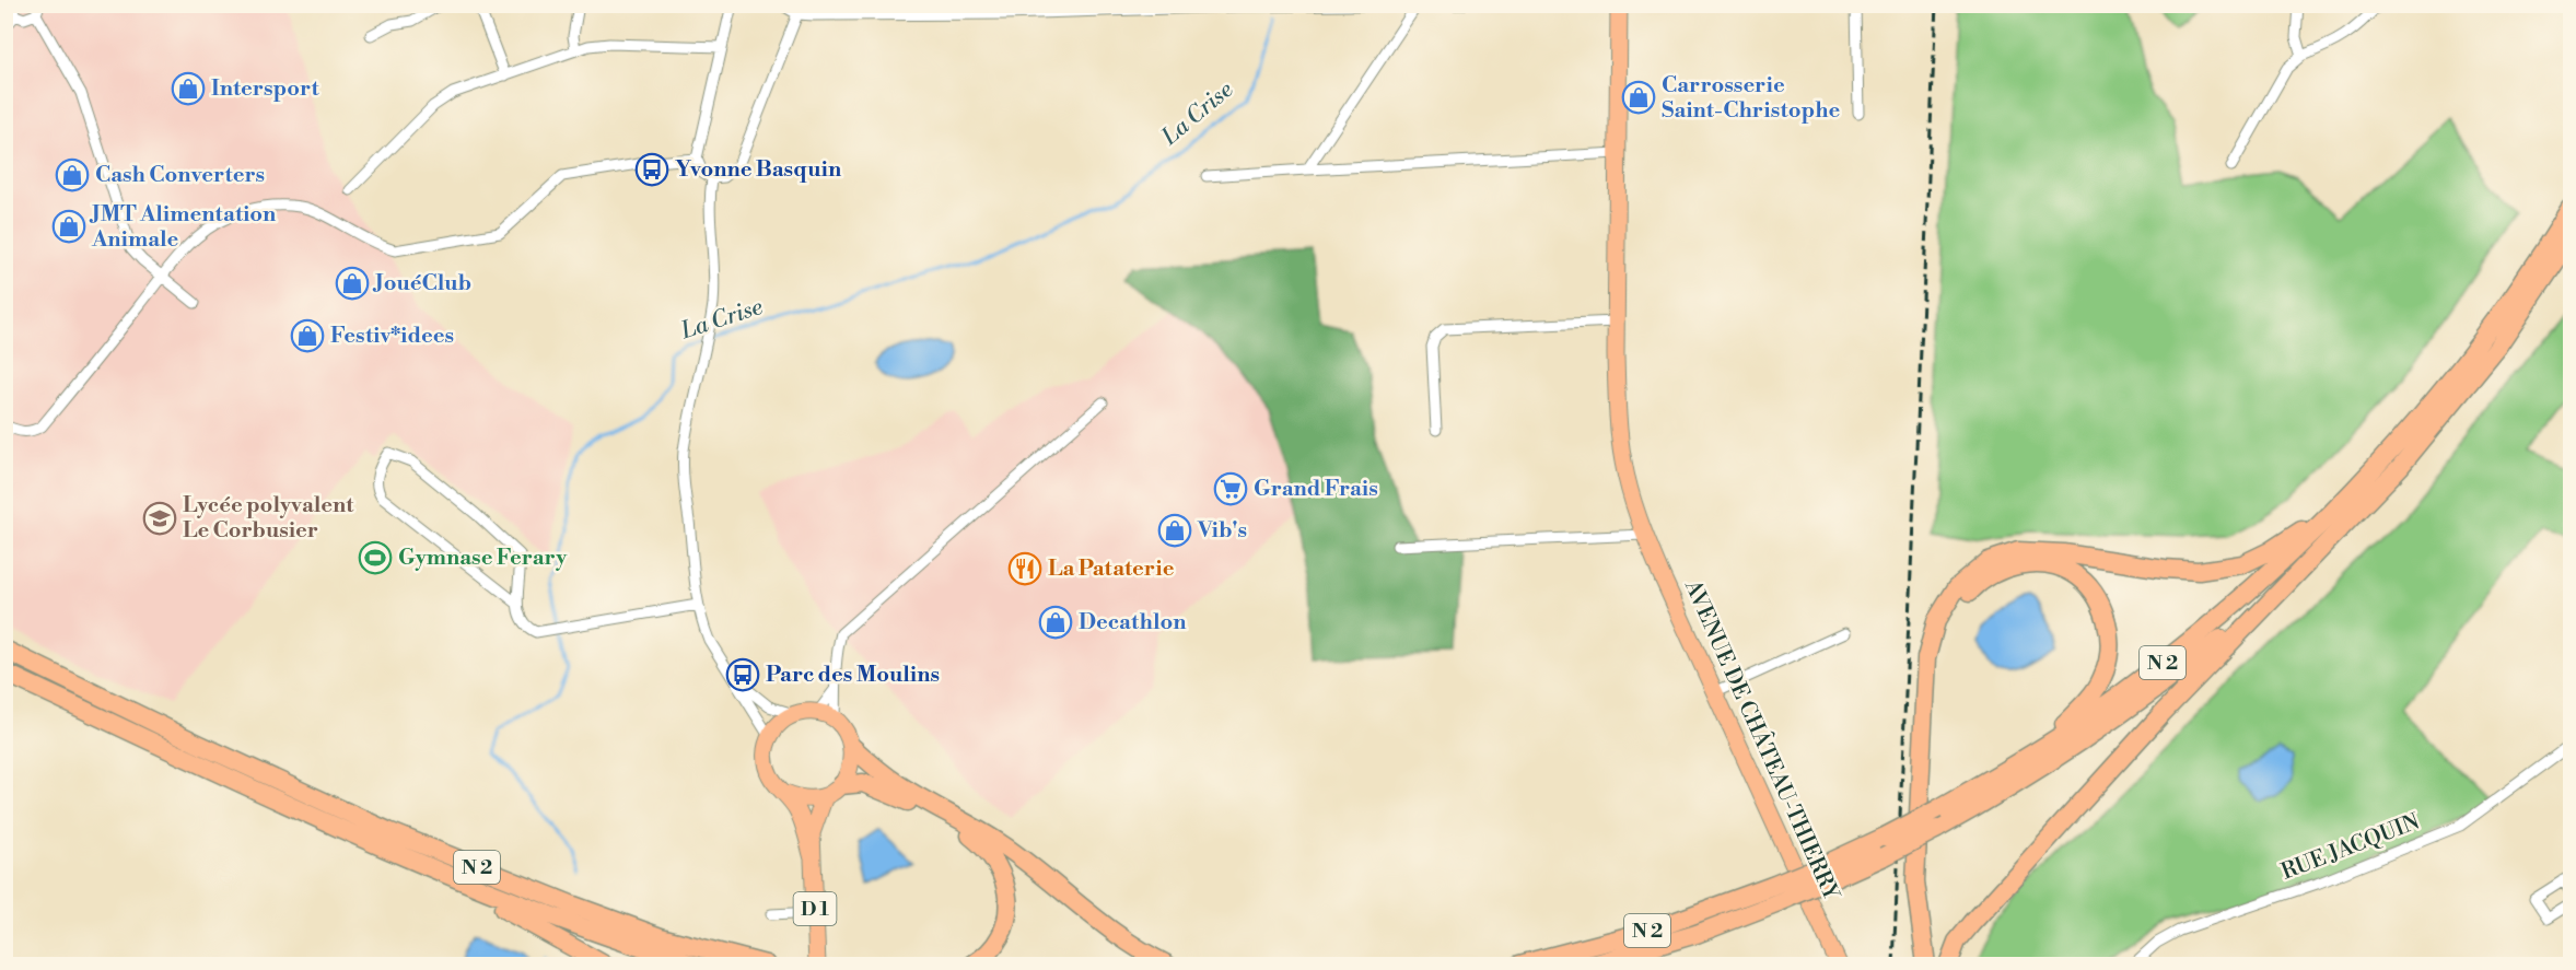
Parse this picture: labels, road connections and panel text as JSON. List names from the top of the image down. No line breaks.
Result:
{"streets":{"highway":["N 2"],"main road":["AVENUE DE CHÂTEAU-THIERRY","D 1"],"street":["RUE JACQUIN"]},"water":["La Crise"],"places":{"shop":["Intersport","Carrosserie Saint-Christophe","Cash Converters","JMT Alimentation Animale","JouéClub","Festiv*idees","Vib's","Decathlon"],"bus stop":["Yvonne Basquin","Parc des Moulins"],"supermarket":["Grand Frais"],"school or university":["Lycée polyvalent Le Corbusier"],"sports":["Gymnase Ferary"],"restaurant":["La Pataterie"]}}
